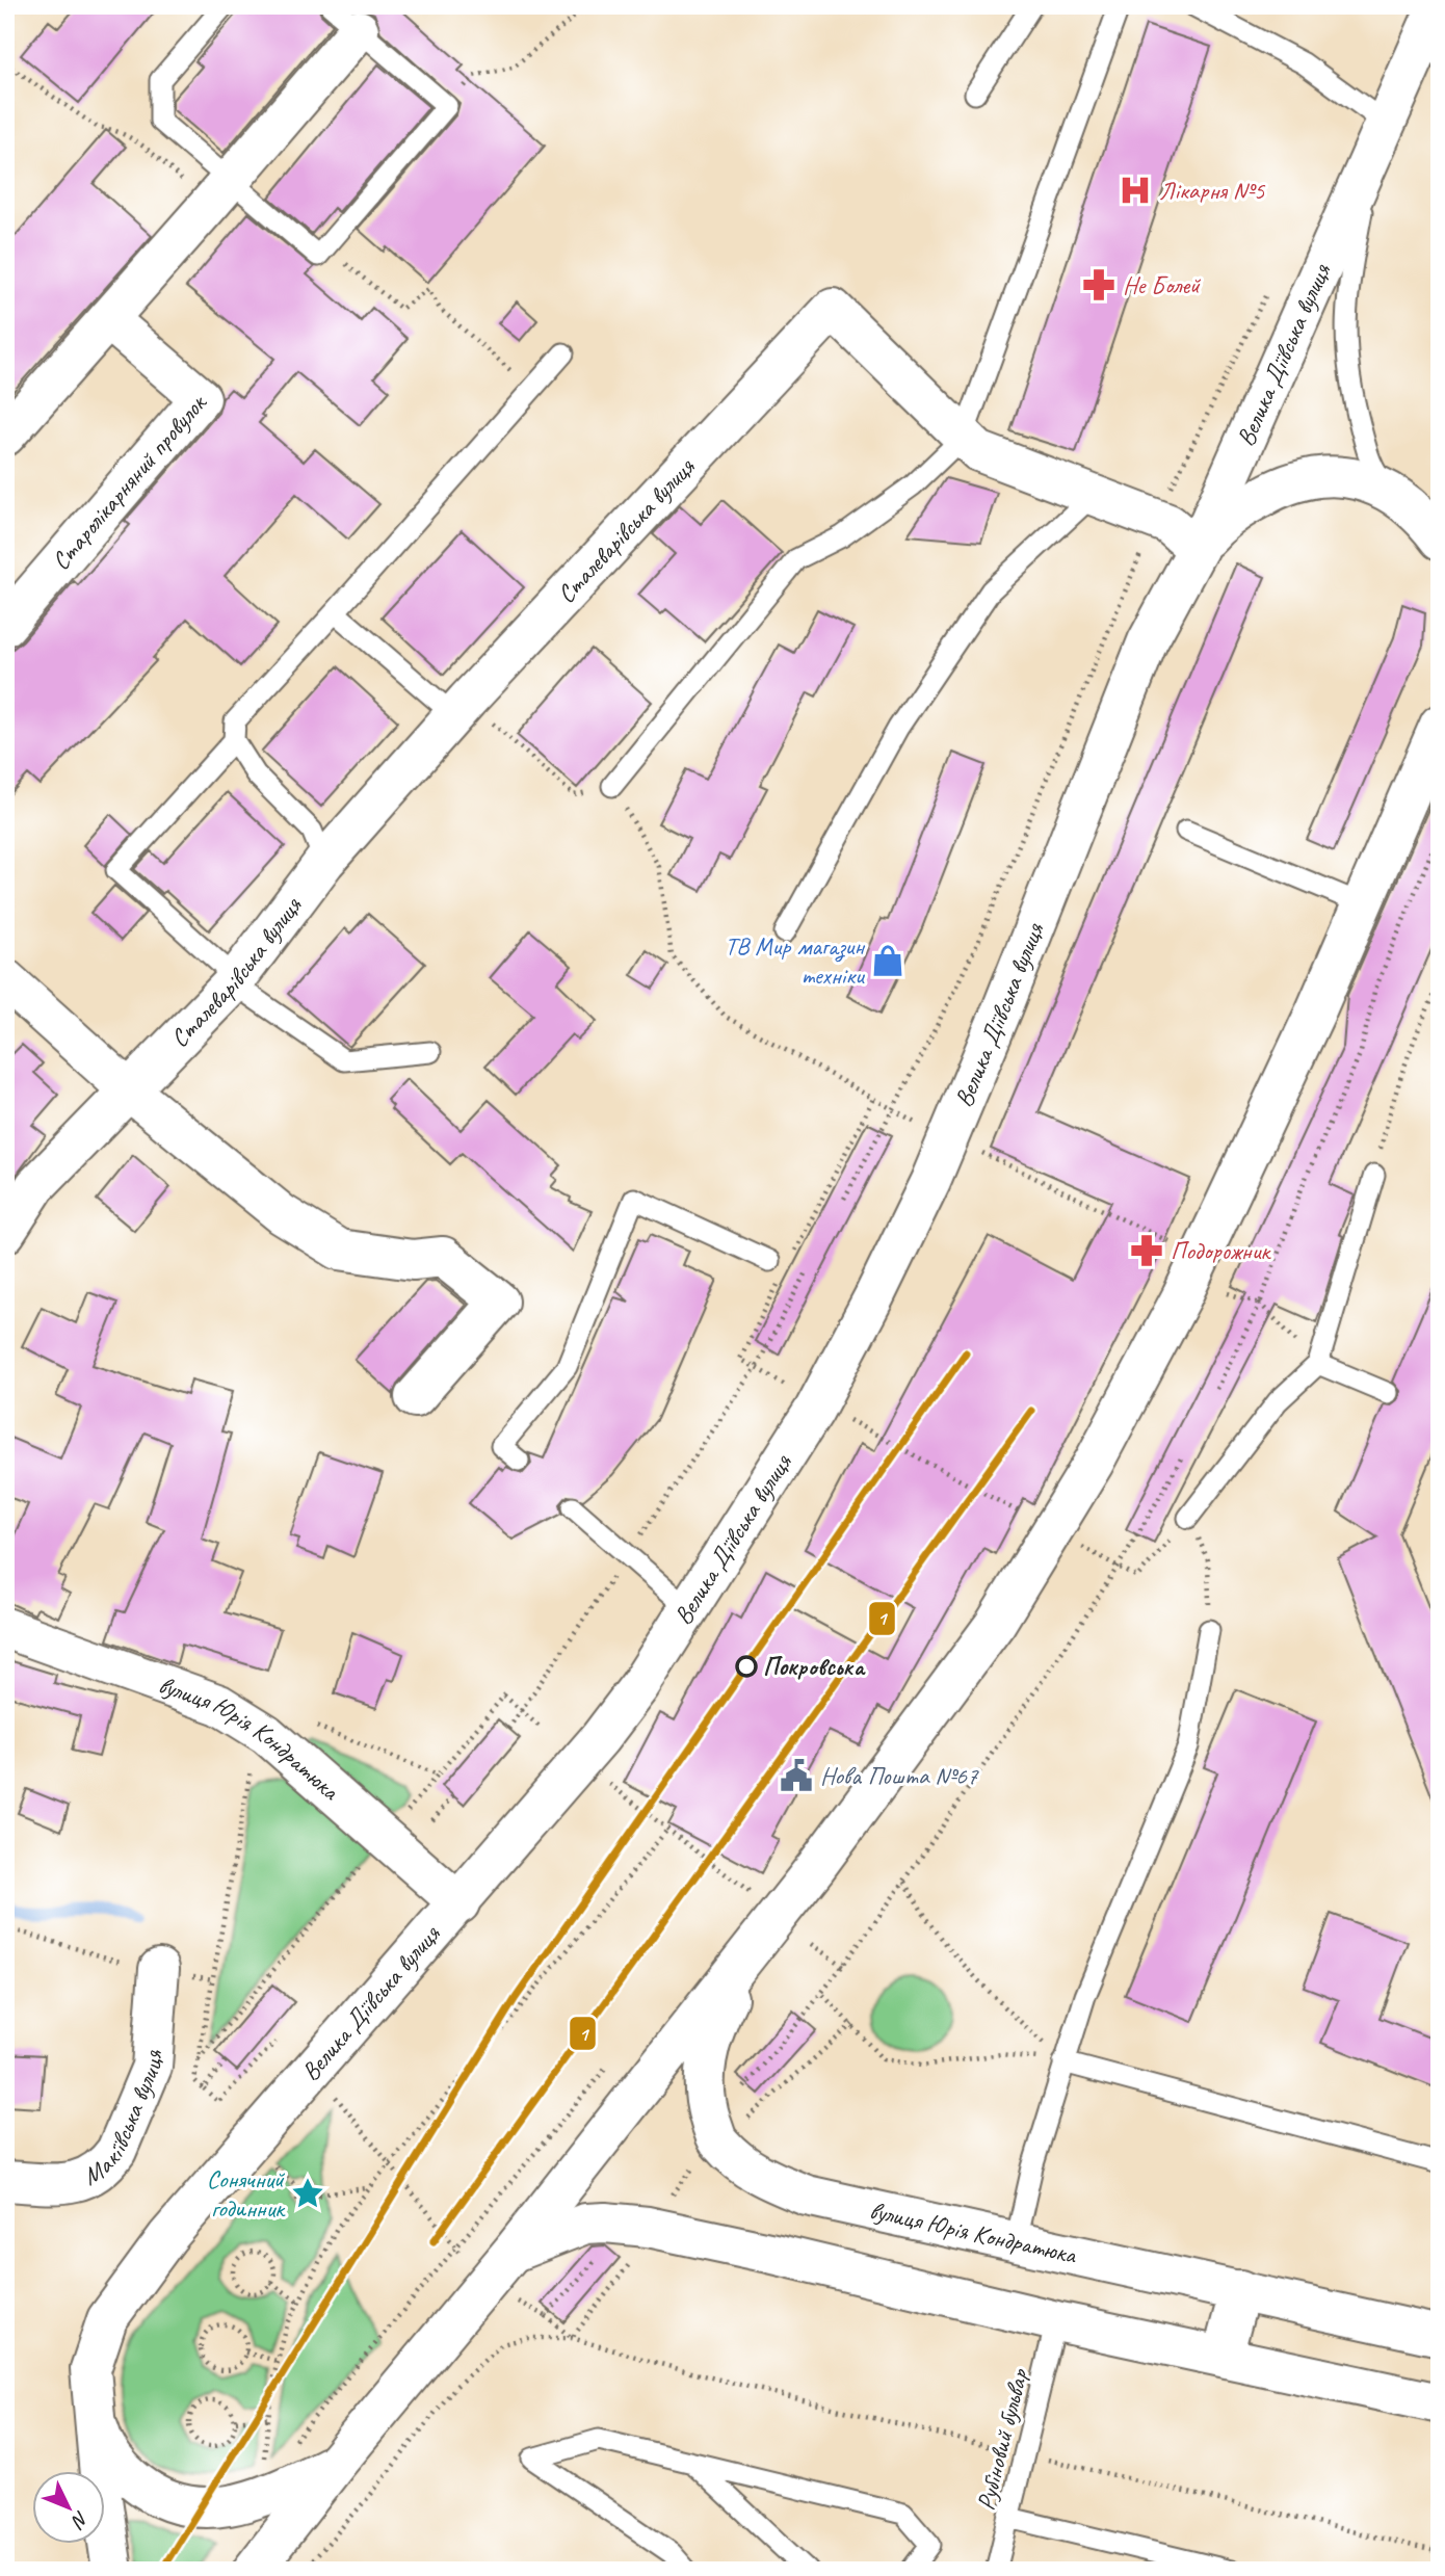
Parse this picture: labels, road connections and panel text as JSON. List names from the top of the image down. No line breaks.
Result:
{"streets":{"main road":["Велика Діївська вулиця","Старолікарняний провулок","Сталеварівська вулиця","вулиця Юрія Кондратюка","Макіївська вулиця"],"lane":["Рубіновий бульвар"]},"crossings":[["Велика Діївська вулиця","Сталеварівська вулиця"],["Велика Діївська вулиця","вулиця Юрія Кондратюка"]],"places":{"hospital":["Лікарня №5"],"pharmacy":["Не Болей","Подорожник"],"shop":["ТВ Мир магазин техніки"],"other":["Покровська"],"public building":["Нова Пошта №67"],"place":["Сонячний годинник"]},"lines":["transit line 1"],"north":"bottom right"}
